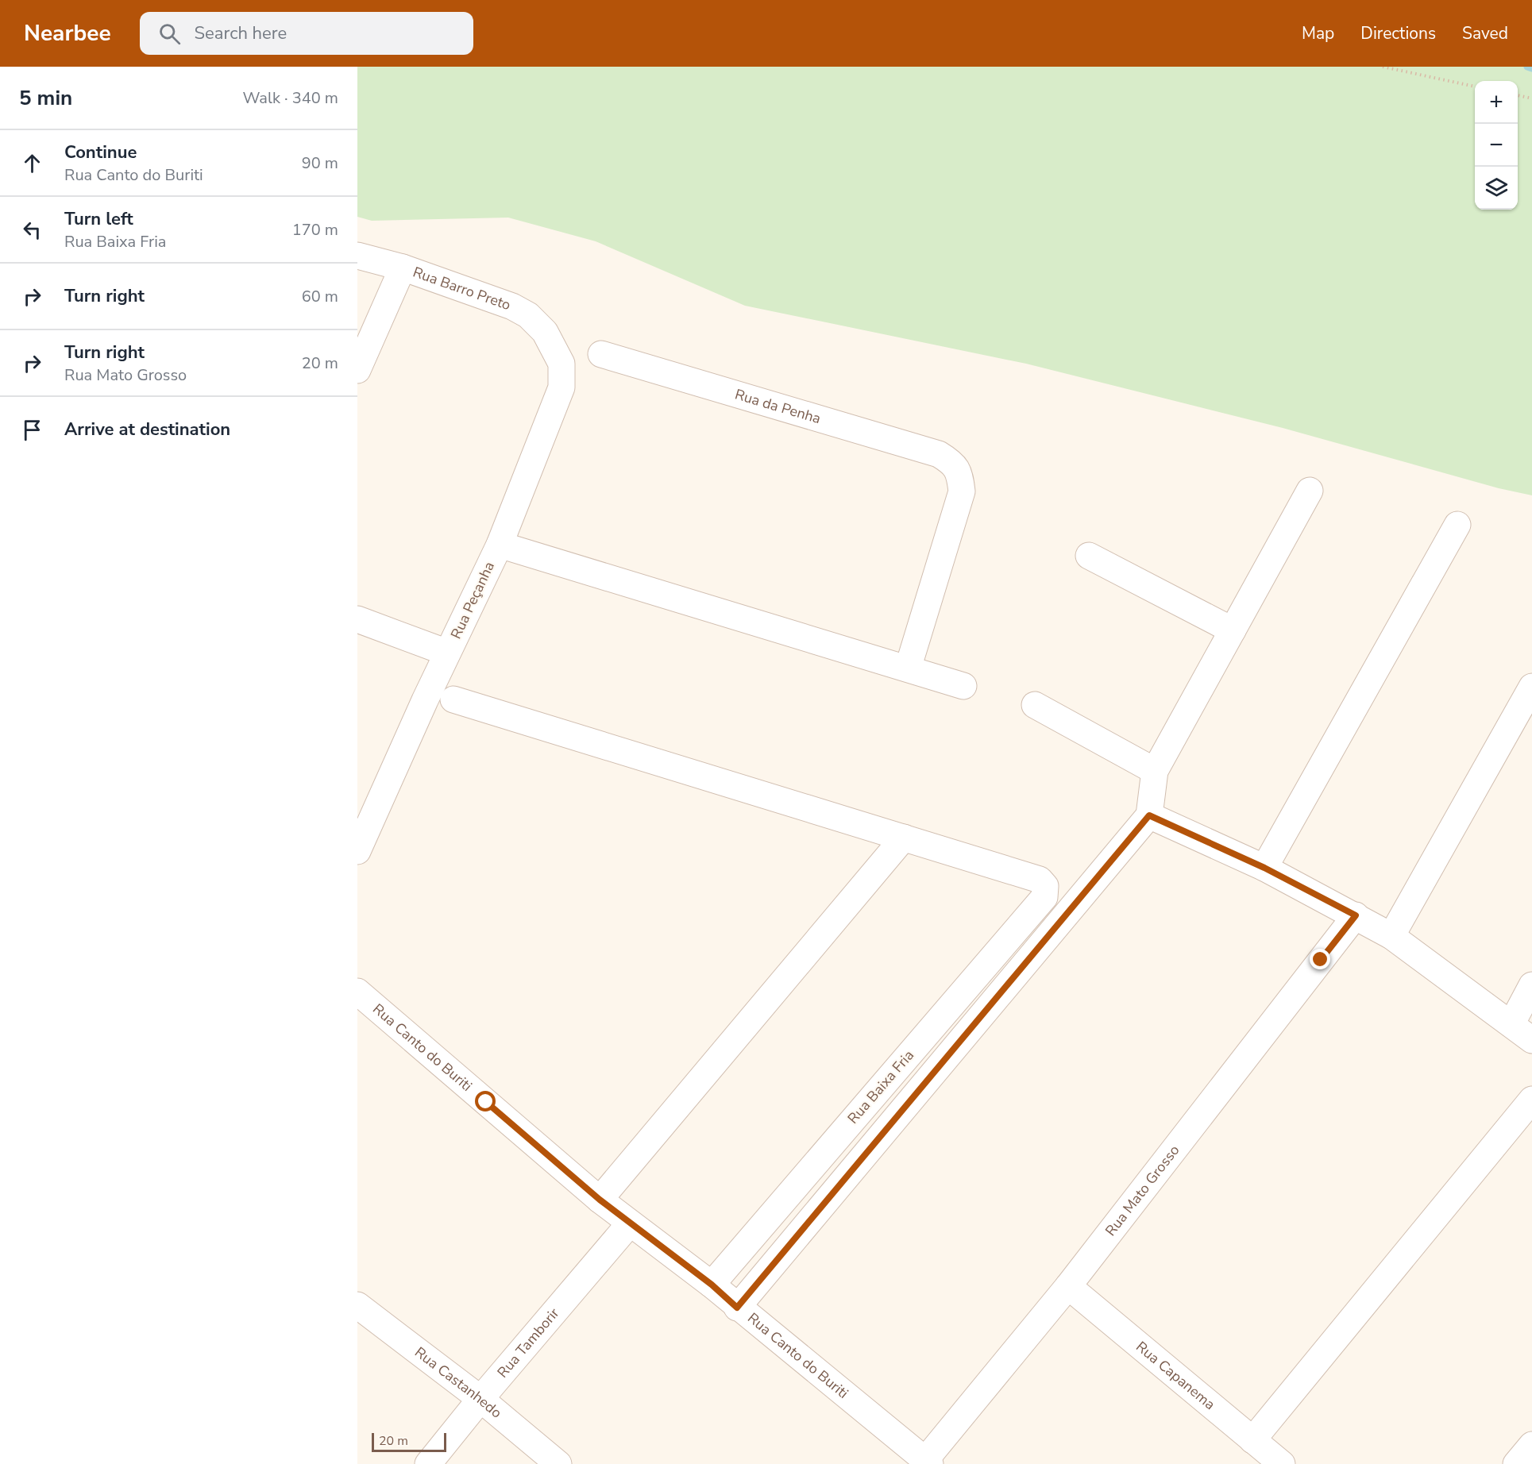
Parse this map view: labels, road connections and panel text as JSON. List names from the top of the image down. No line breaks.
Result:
{"streets":{"street":["Rua Barro Preto","Rua da Penha","Rua Peçanha","Rua Canto do Buriti","Rua Baixa Fria","Rua Mato Grosso","Rua Tamborir","Rua Capanema","Rua Castanhedo"]},"crossings":[["Rua Barro Preto","Rua Peçanha"],["Rua Canto do Buriti","Rua Baixa Fria"],["Rua Canto do Buriti","Rua Mato Grosso"],["Rua Canto do Buriti","Rua Tamborir"],["Rua Mato Grosso","Rua Capanema"],["Rua Tamborir","Rua Castanhedo"]],"scale_bar":"20 m","page":{"header":"Nearbee","search":"Search here","nav":["Map","Directions","Saved"],"heading":["5 min","Walk · 340 m"],"map_buttons":["+","−"],"list":[["Continue","Rua Canto do Buriti","90 m"],["Turn left","Rua Baixa Fria","170 m"],["Turn right","60 m"],["Turn right","Rua Mato Grosso","20 m"],"Arrive at destination"],"scale":"20 m"}}
